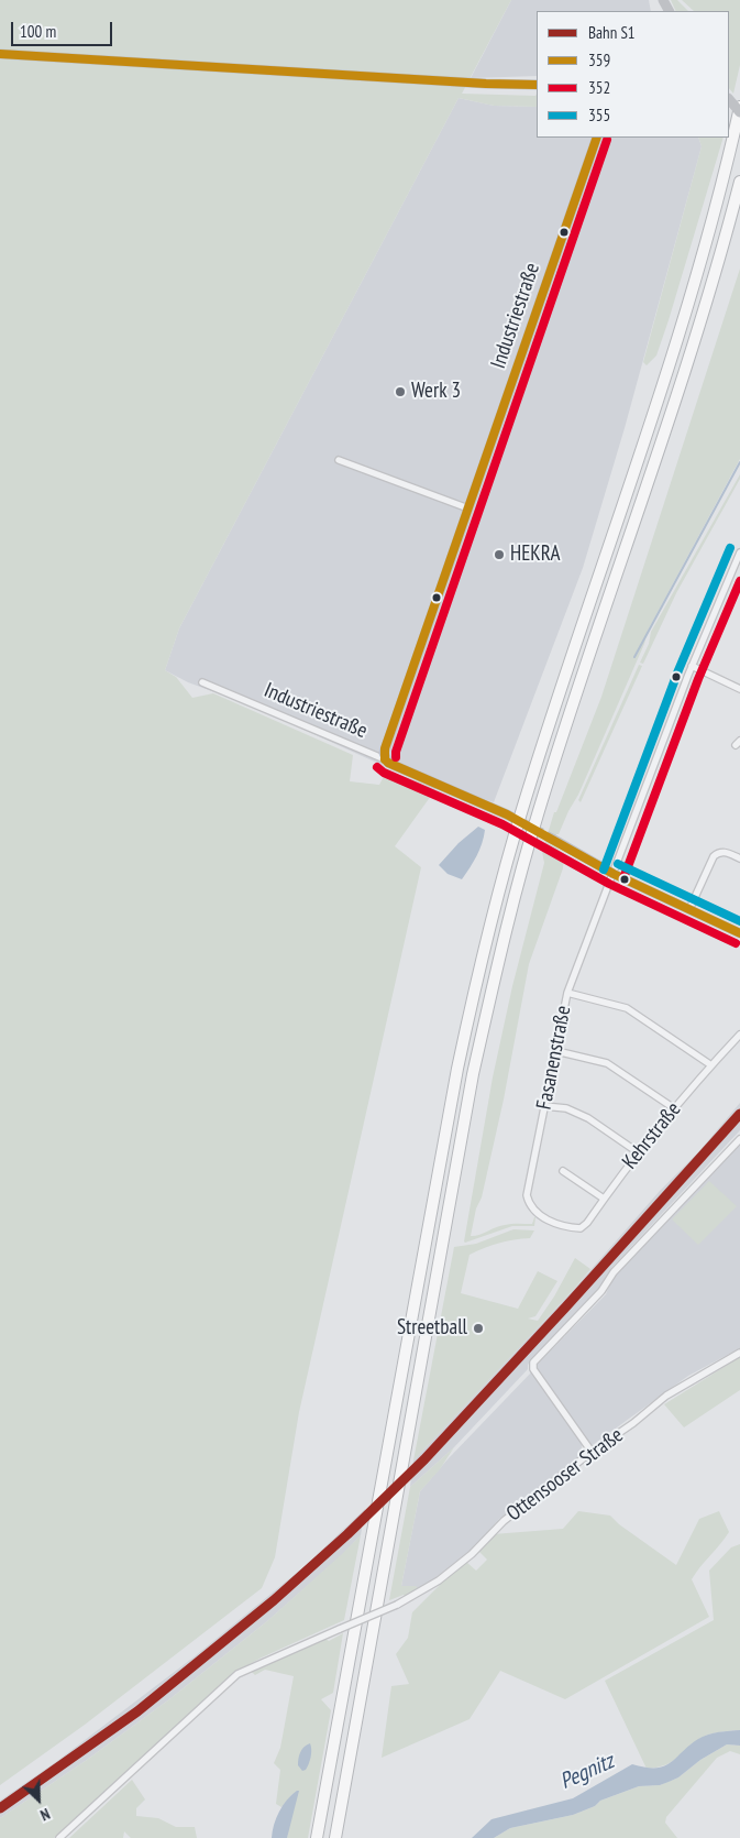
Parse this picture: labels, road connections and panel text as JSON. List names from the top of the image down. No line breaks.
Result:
{"streets":{"street":["Industriestraße","Fasanenstraße","Kehrstraße","Ottensooser Straße"]},"crossings":[["Fasanenstraße","Kehrstraße"]],"water":["Pegnitz"],"places":["Werk 3","HEKRA","Streetball"],"lines":["transit line 359","transit line 352","transit line 355","rail line S1"],"legend":["Bahn S1","359","352","355"],"scale_bar":"100 m","north":"bottom right"}
